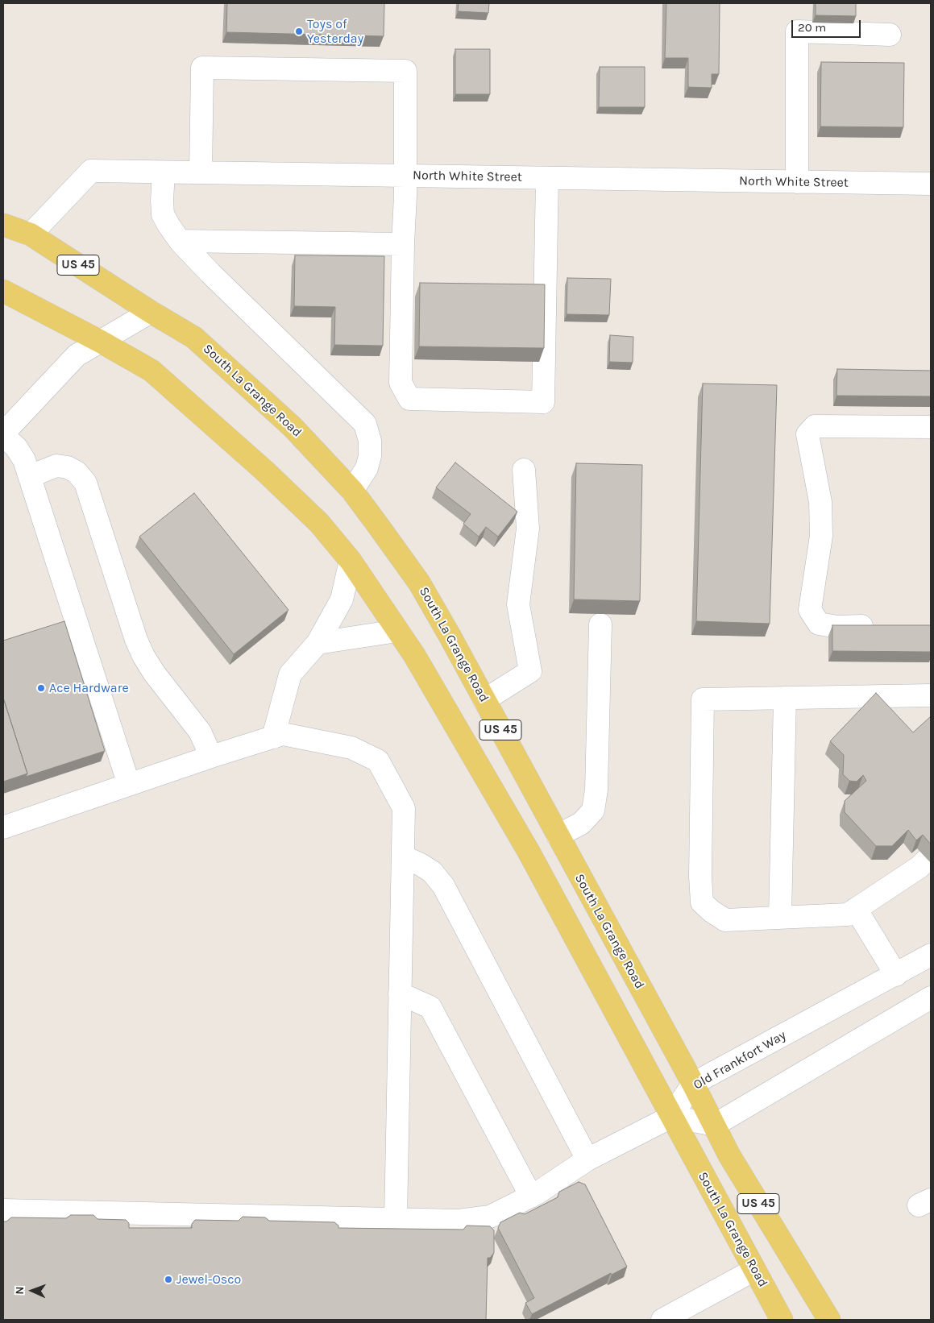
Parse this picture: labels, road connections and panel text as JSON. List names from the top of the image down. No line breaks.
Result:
{"streets":{"main road":["US 45","South La Grange Road"],"street":["North White Street","Old Frankfort Way"]},"crossings":[["North White Street","South La Grange Road"],["South La Grange Road","Old Frankfort Way"]],"places":["Toys of Yesterday","Ace Hardware","Jewel-Osco"],"scale_bar":"20 m","north":"left"}
